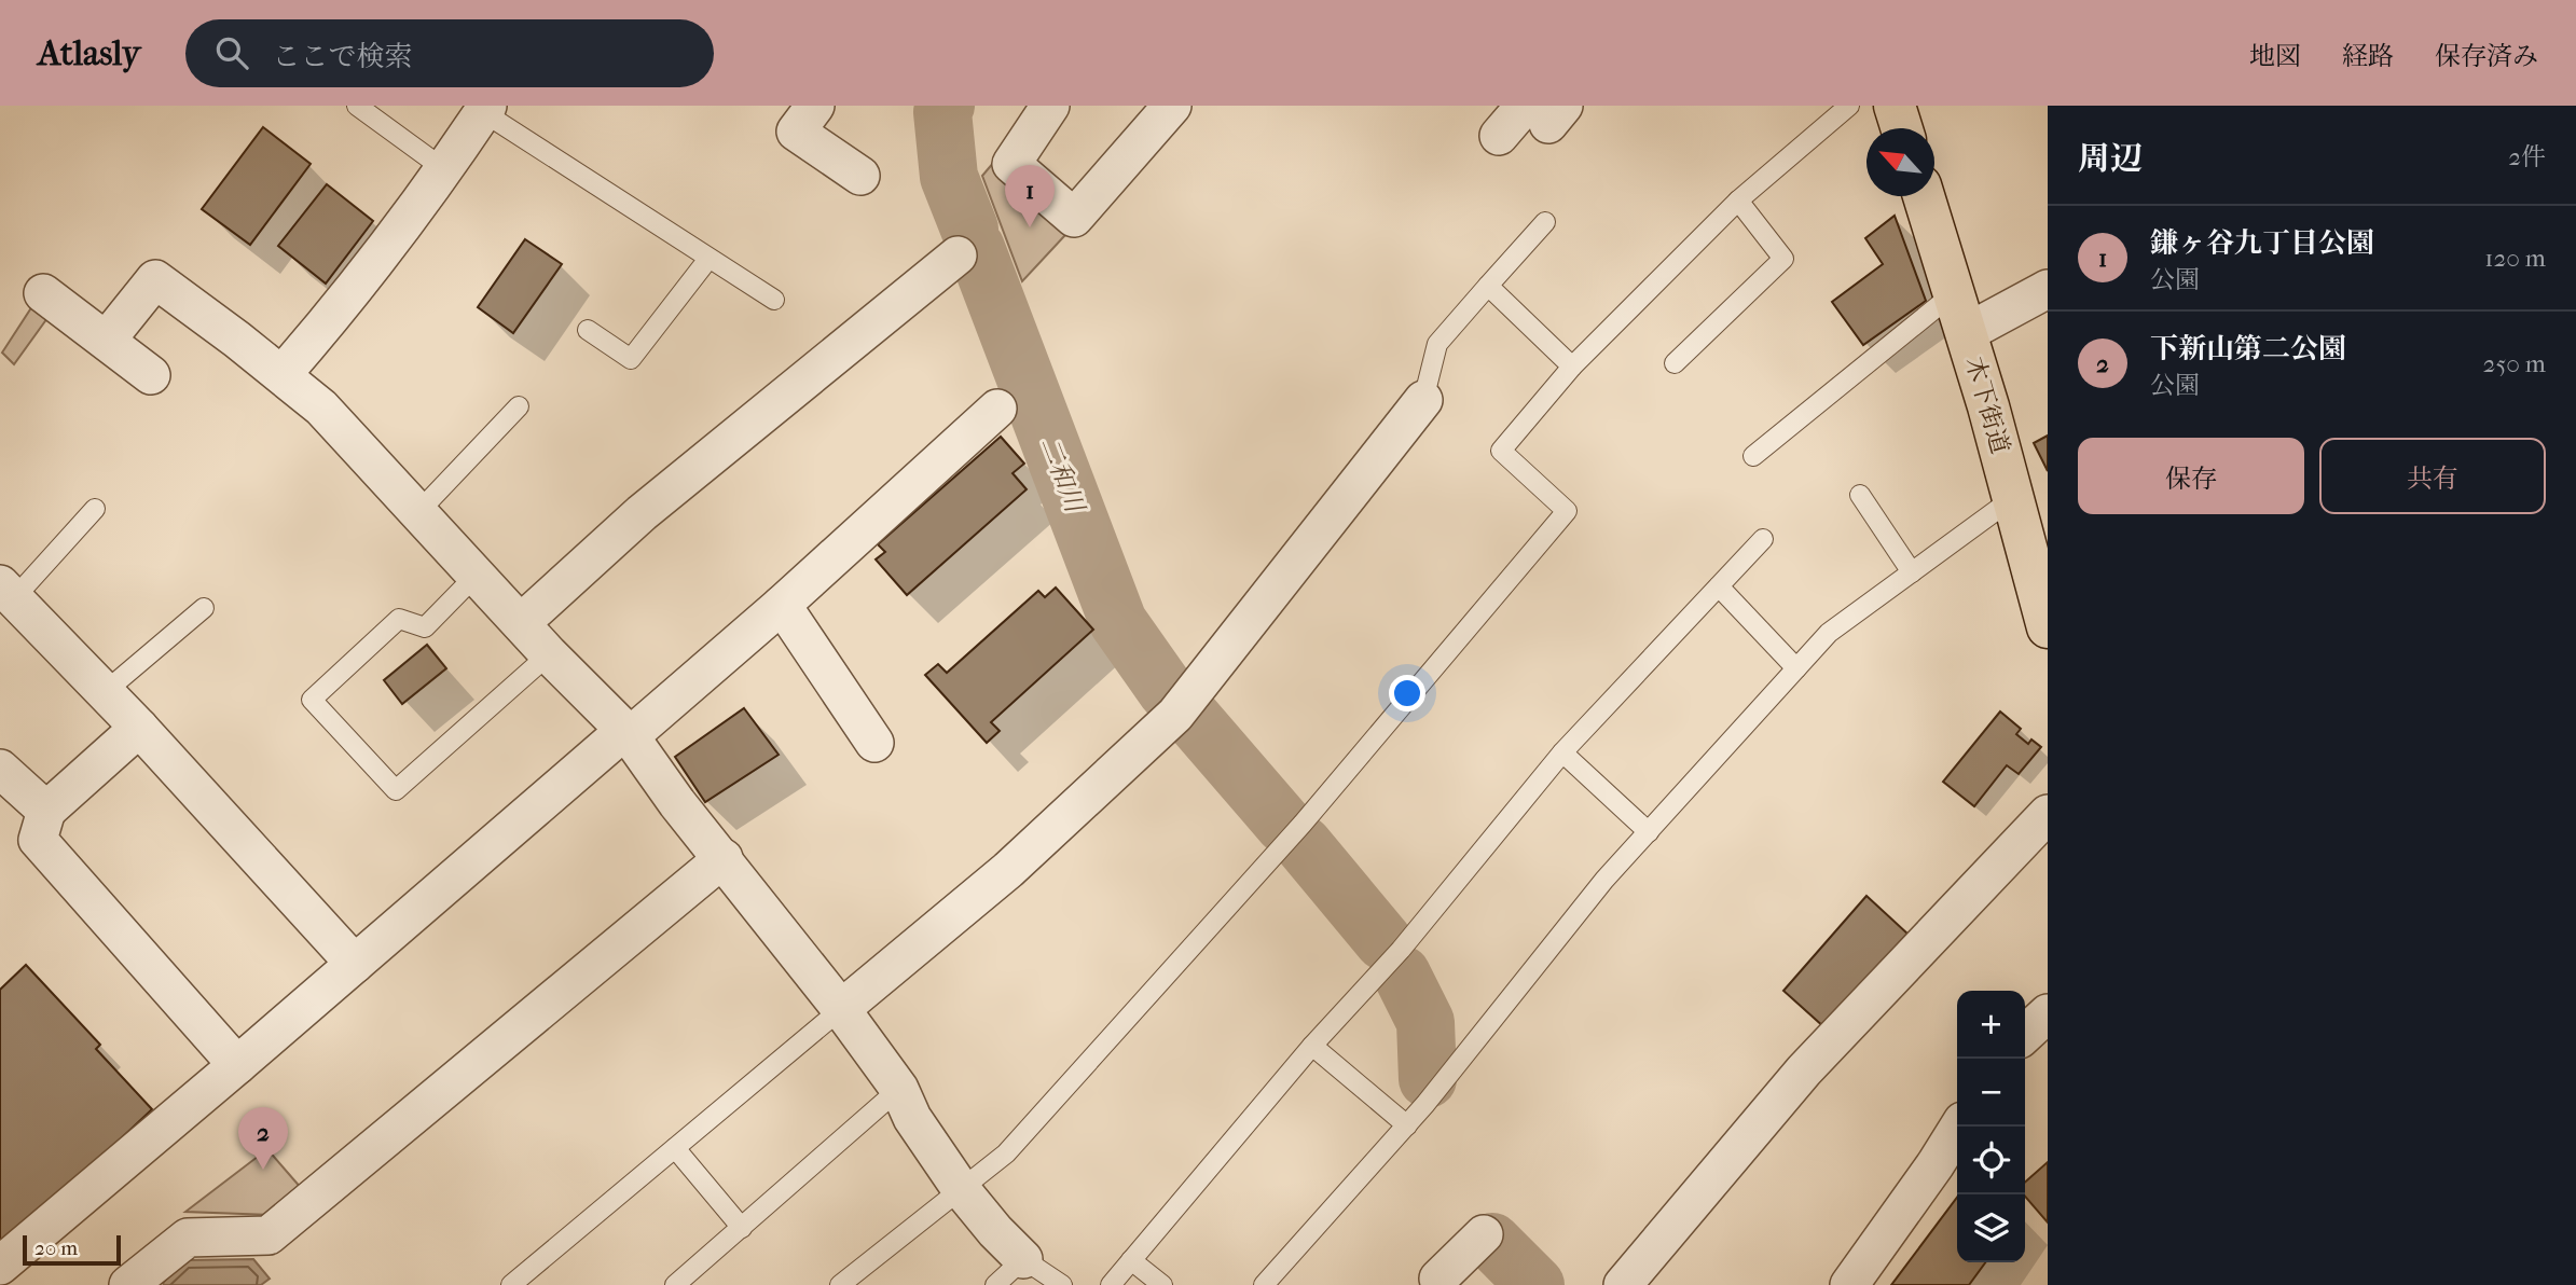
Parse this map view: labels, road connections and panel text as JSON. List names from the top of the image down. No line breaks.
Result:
{"streets":{"main road":["木下街道"]},"water":["二和川"],"scale_bar":"20 m","north":"top left","page":{"header":"Atlasly","search":"ここで検索","nav":["地図","経路","保存済み"],"heading":["周辺","2件"],"pins":["1","2"],"list":[{"mark":"1","name":"鎌ヶ谷九丁目公園","note":"公園","value":"120 m"},{"mark":"2","name":"下新山第二公園","note":"公園","value":"250 m"}],"buttons":["保存","共有"],"map_buttons":["+","−"],"scale":"20 m"}}
